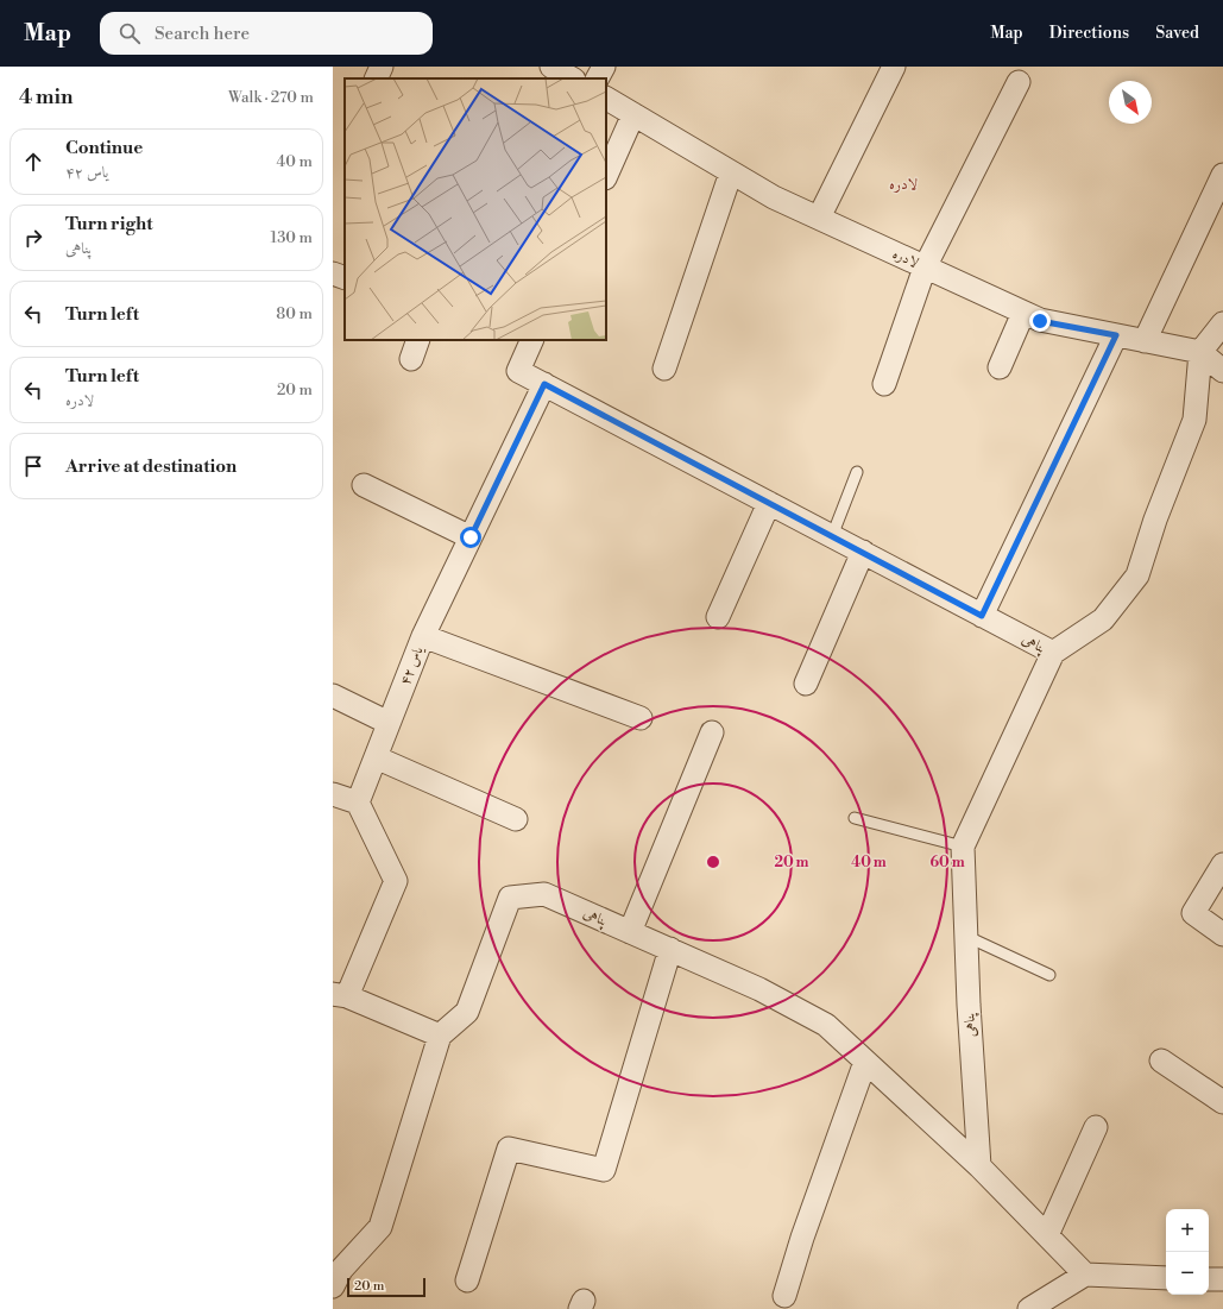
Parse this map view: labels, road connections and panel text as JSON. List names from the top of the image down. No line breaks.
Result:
{"streets":{"street":["لادره","پناهی","یاس ۴۲"]},"crossings":[["پناهی","یاس ۴۲"]],"districts":["لادره"],"scale_bar":"20 m","north":"bottom right","page":{"header":"Map","search":"Search here","nav":["Map","Directions","Saved"],"heading":["4 min","Walk · 270 m"],"list":[["Continue","یاس ۴۲","40 m"],["Turn right","پناهی","130 m"],["Turn left","80 m"],["Turn left","لادره","20 m"],"Arrive at destination"],"map_buttons":["+","−"],"scale":"20 m"},"rings":["20 m","40 m","60 m"]}
